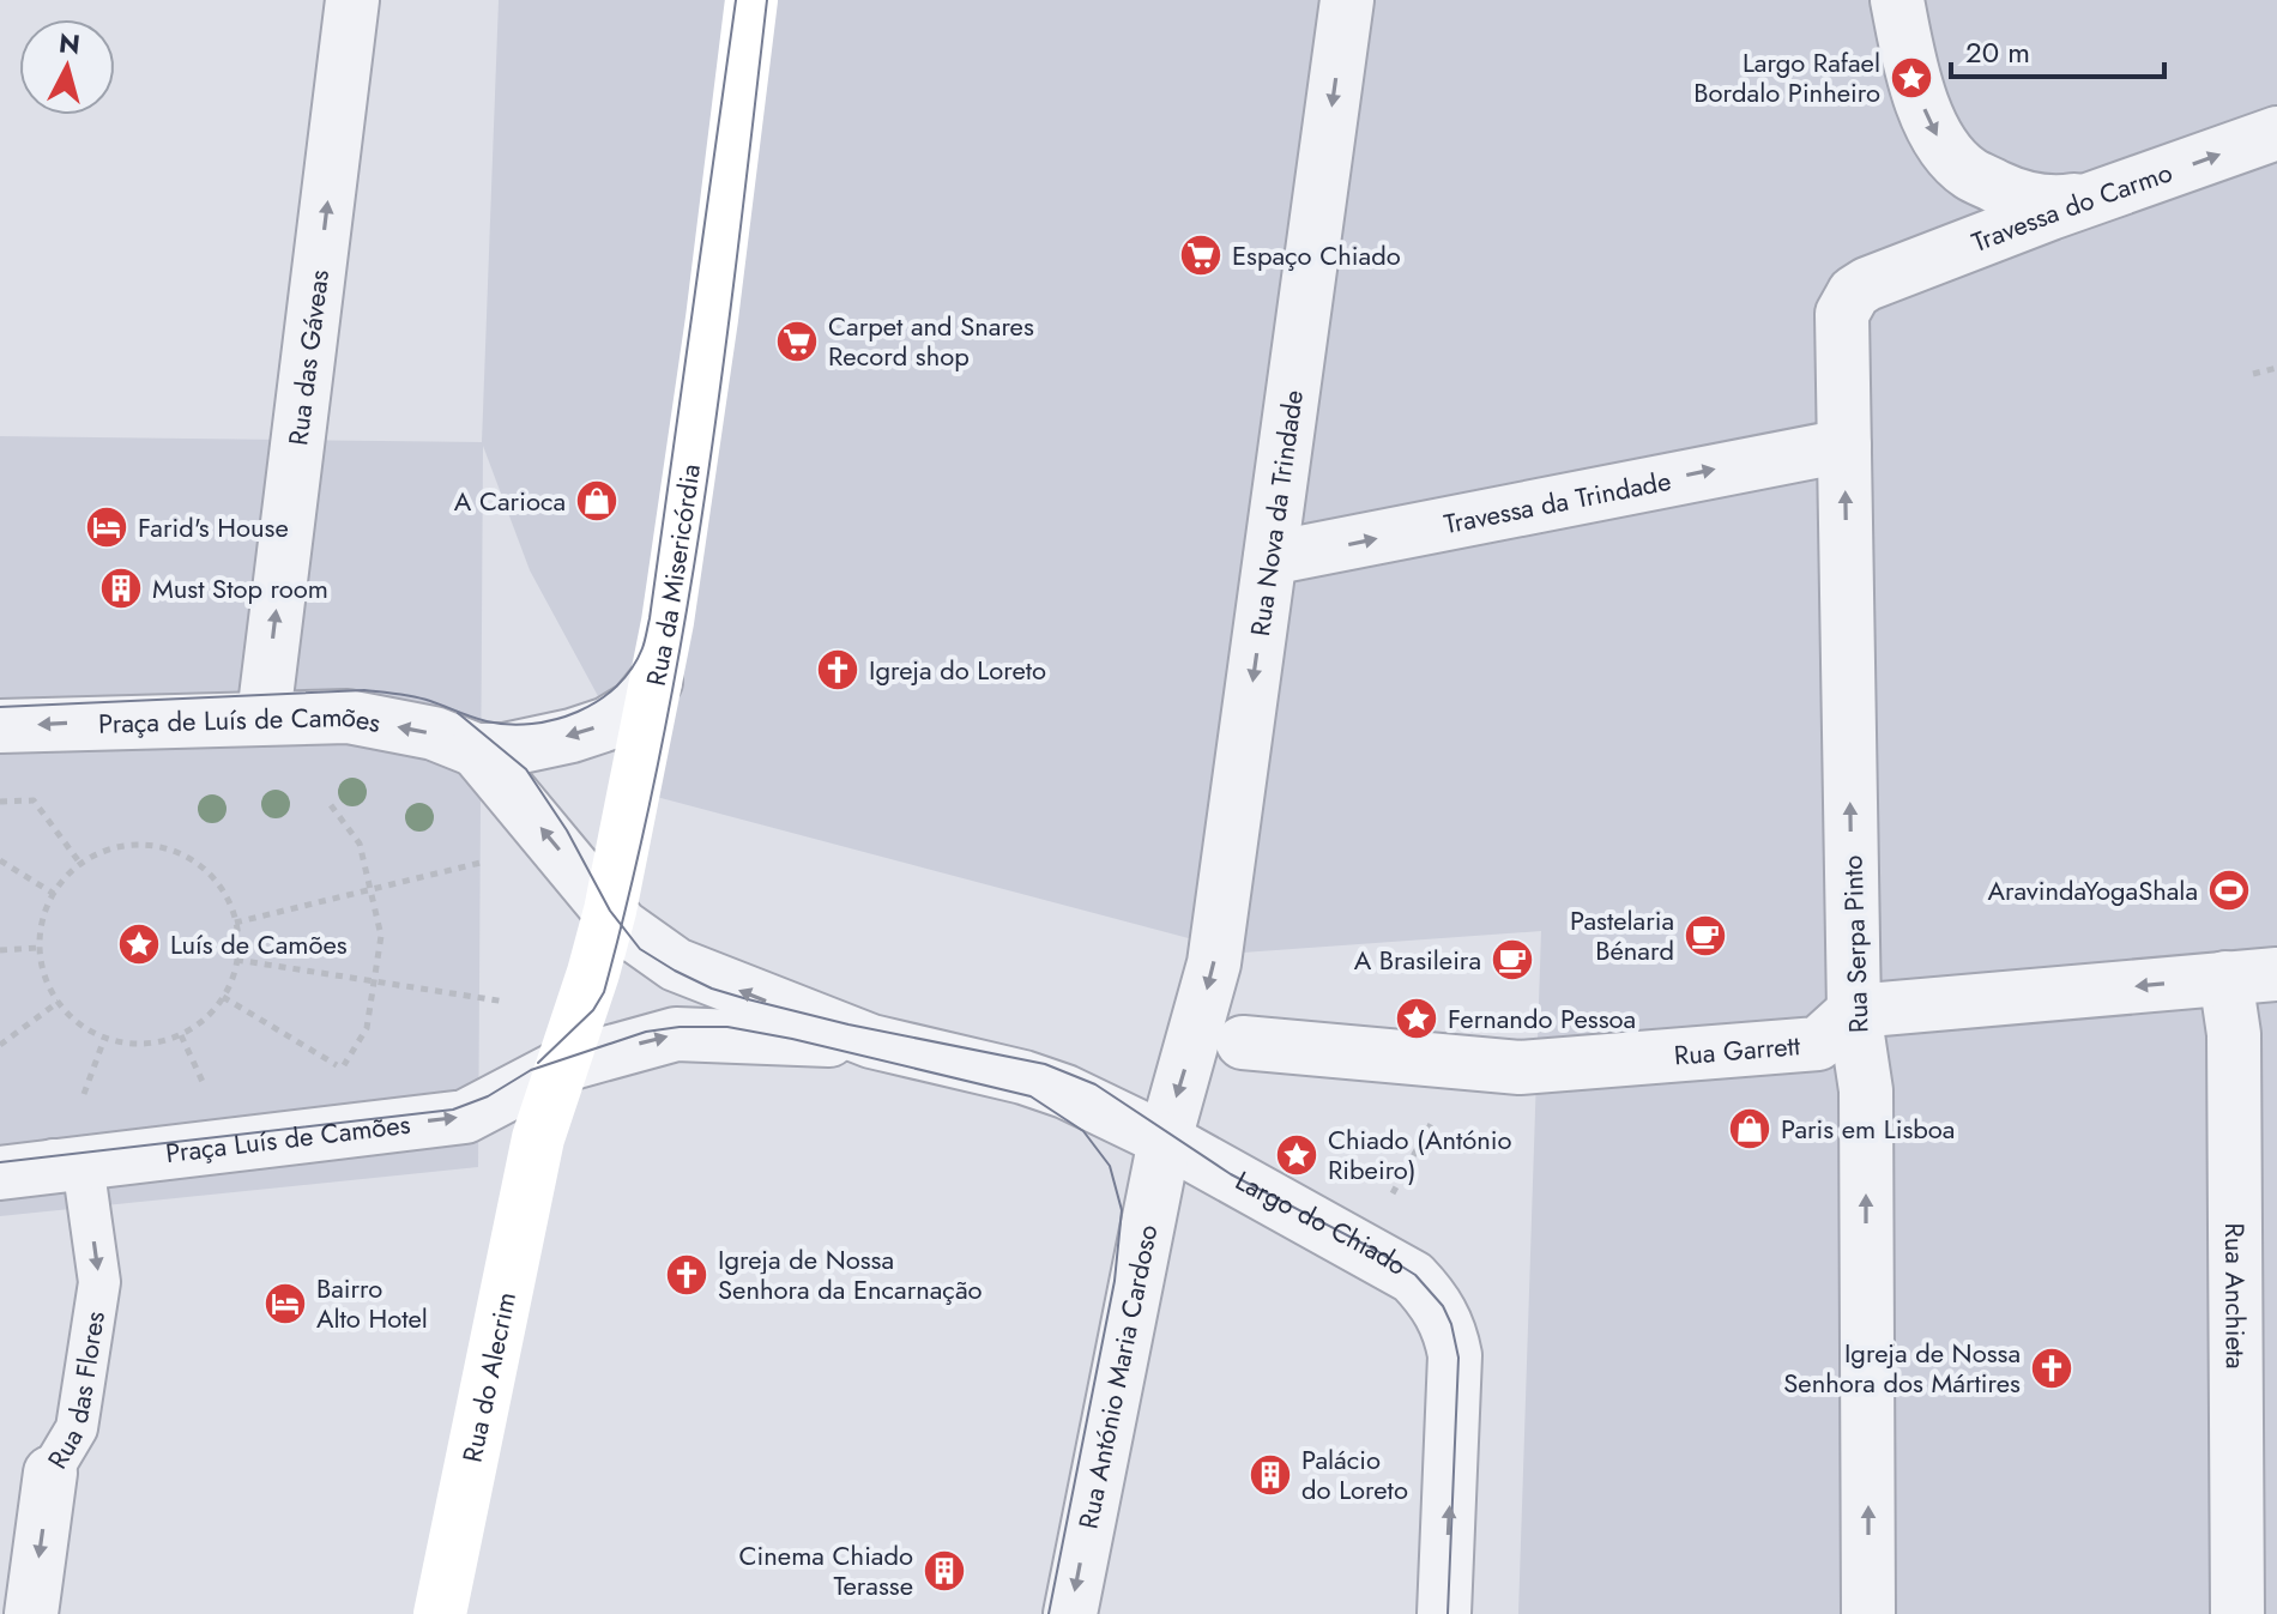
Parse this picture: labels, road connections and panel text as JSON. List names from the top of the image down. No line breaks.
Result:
{"streets":{"main road":["Rua da Misericórdia","Rua do Alecrim"],"street":["Travessa do Carmo","Rua das Gáveas","Travessa da Trindade","Rua Nova da Trindade","Praça de Luís de Camões","Rua Serpa Pinto","Rua Garrett","Praça Luís de Camões","Largo do Chiado","Rua Anchieta","Rua António Maria Cardoso","Rua das Flores"]},"crossings":[["Travessa do Carmo","Rua Serpa Pinto"],["Rua das Gáveas","Praça de Luís de Camões"],["Travessa da Trindade","Rua Nova da Trindade"],["Travessa da Trindade","Rua Serpa Pinto"],["Rua Nova da Trindade","Rua Garrett"],["Rua da Misericórdia","Praça Luís de Camões"],["Rua da Misericórdia","Largo do Chiado"],["Rua da Misericórdia","Rua do Alecrim"],["Rua Serpa Pinto","Rua Garrett"],["Praça Luís de Camões","Largo do Chiado"],["Praça Luís de Camões","Rua das Flores"],["Largo do Chiado","Rua António Maria Cardoso"]],"one_way":["Travessa do Carmo","Rua das Gáveas","Travessa da Trindade","Rua Nova da Trindade","Praça de Luís de Camões","Rua Serpa Pinto","Praça Luís de Camões","Rua António Maria Cardoso","Rua das Flores"],"places":{"place":["Largo Rafael Bordalo Pinheiro","Luís de Camões","Fernando Pessoa","Chiado (António Ribeiro)"],"supermarket":["Espaço Chiado","Carpet and Snares Record shop"],"shop":["A Carioca","Paris em Lisboa"],"hotel":["Farid's House","Bairro Alto Hotel"],"building":["Must Stop room","Palácio do Loreto","Cinema Chiado Terasse"],"church":["Igreja do Loreto","Igreja de Nossa Senhora da Encarnação","Igreja de Nossa Senhora dos Mártires"],"sports":["AravindaYogaShala"],"cafe":["Pastelaria Bénard","A Brasileira"]},"scale_bar":"20 m","north":"top"}
